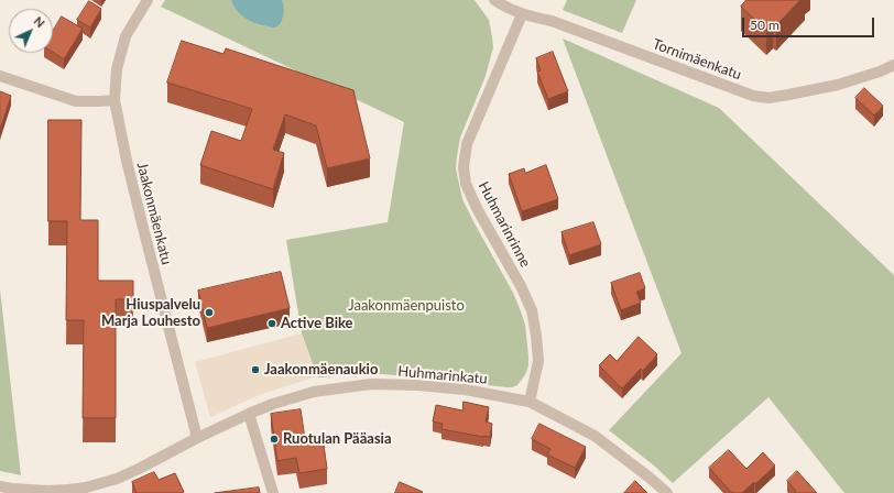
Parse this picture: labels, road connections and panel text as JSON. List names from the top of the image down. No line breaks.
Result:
{"streets":{"street":["Tornimäenkatu","Jaakonmäenkatu","Huhmarinrinne","Huhmarinkatu"]},"crossings":[["Tornimäenkatu","Huhmarinrinne"],["Jaakonmäenkatu","Huhmarinkatu"],["Huhmarinrinne","Huhmarinkatu"]],"parks":["Jaakonmäenpuisto"],"places":["Hiuspalvelu Marja Louhesto","Active Bike","Jaakonmäenaukio","Ruotulan Pääasia"],"scale_bar":"50 m","north":"top right"}
